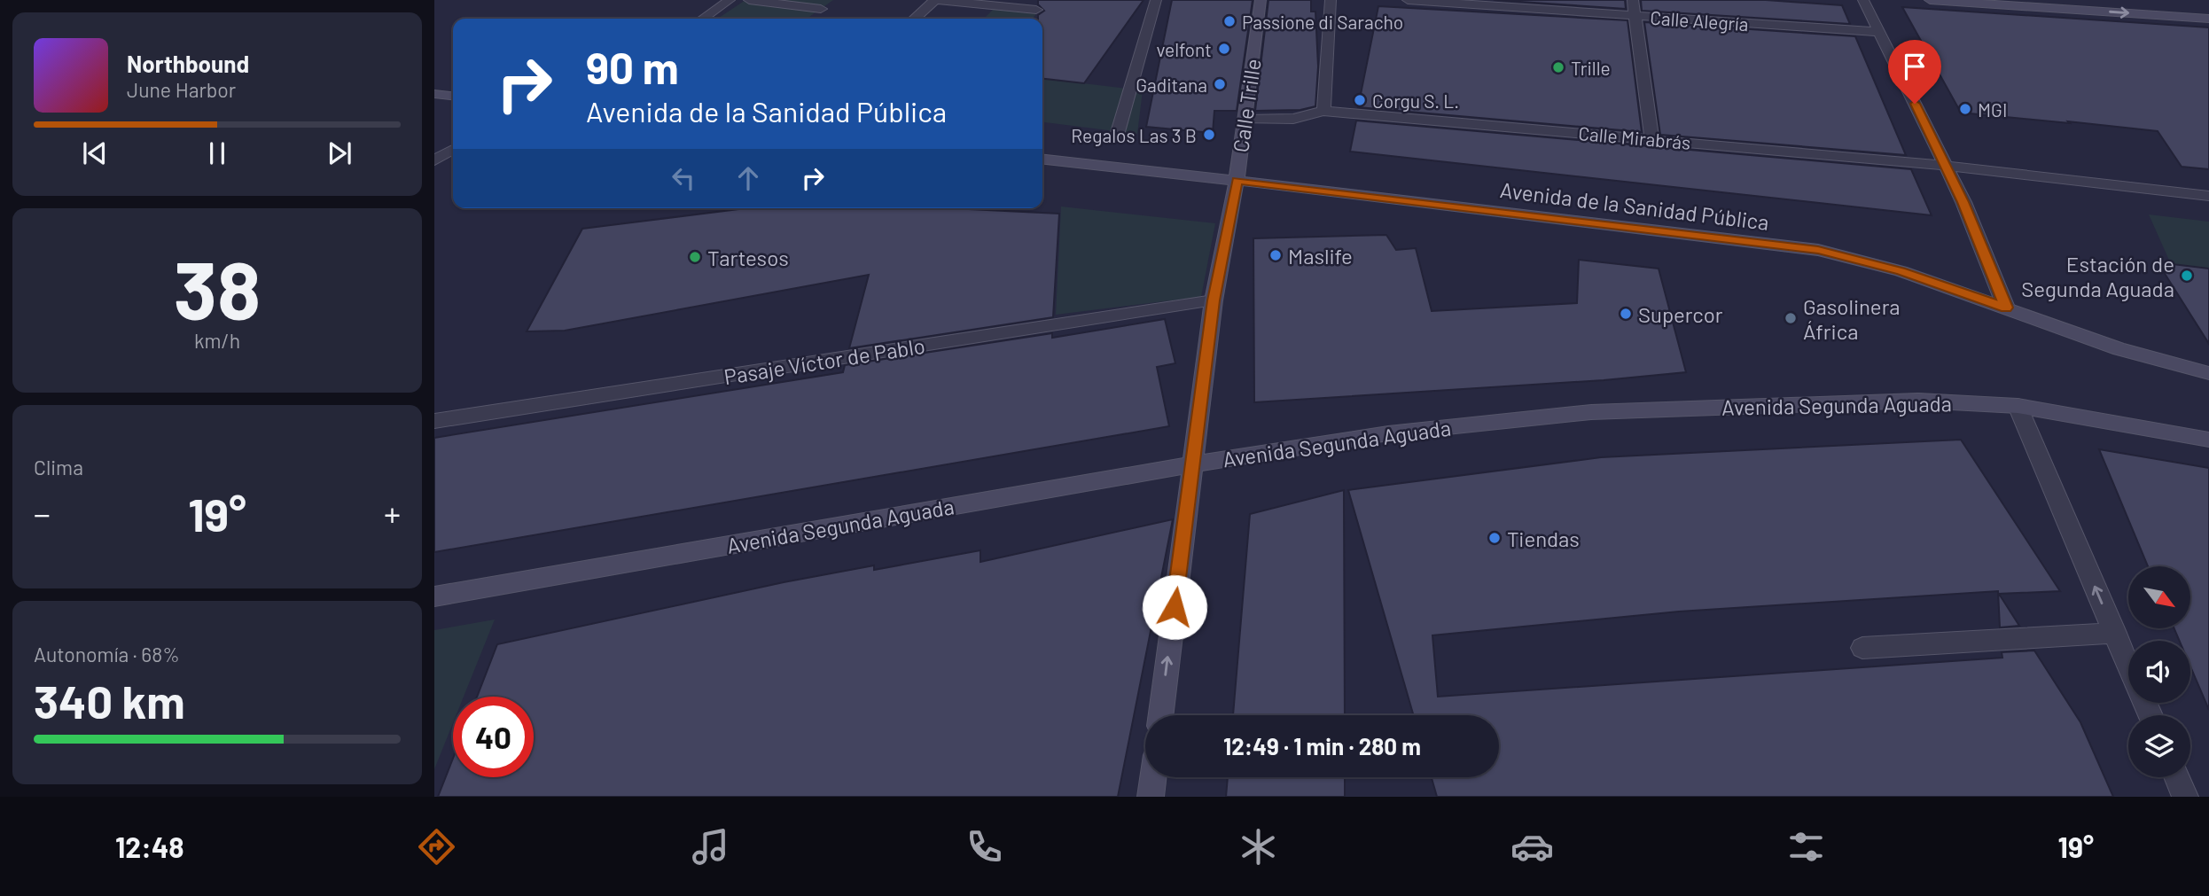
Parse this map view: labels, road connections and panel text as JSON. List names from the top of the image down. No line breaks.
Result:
{"streets":{"street":["Calle Alegría","Calle Trille","Calle Mirabrás","Avenida de la Sanidad Pública","Pasaje Víctor de Pablo","Avenida Segunda Aguada"]},"crossings":[["Calle Trille","Calle Mirabrás"],["Calle Trille","Avenida de la Sanidad Pública"],["Calle Trille","Pasaje Víctor de Pablo"],["Calle Trille","Avenida Segunda Aguada"]],"places":["Passione di Saracho","velfont","Trille","Gaditana","Corgu S. L.","MGI","Regalos Las 3 B","Maslife","Tartesos","Estación de Segunda Aguada","Supercor","Gasolinera África","Tiendas"],"north":"bottom right","page":{"turn":["90 m","Avenida de la Sanidad Pública"],"song":["Northbound","June Harbor"],"tile":[["38","km/h"],"Clima",["Autonomía · 68%","340 km"]],"heat":["−","19°","+"],"limit":"40","trip":"12:49 · 1 min · 280 m","tabs":["12:48","19°"]}}
